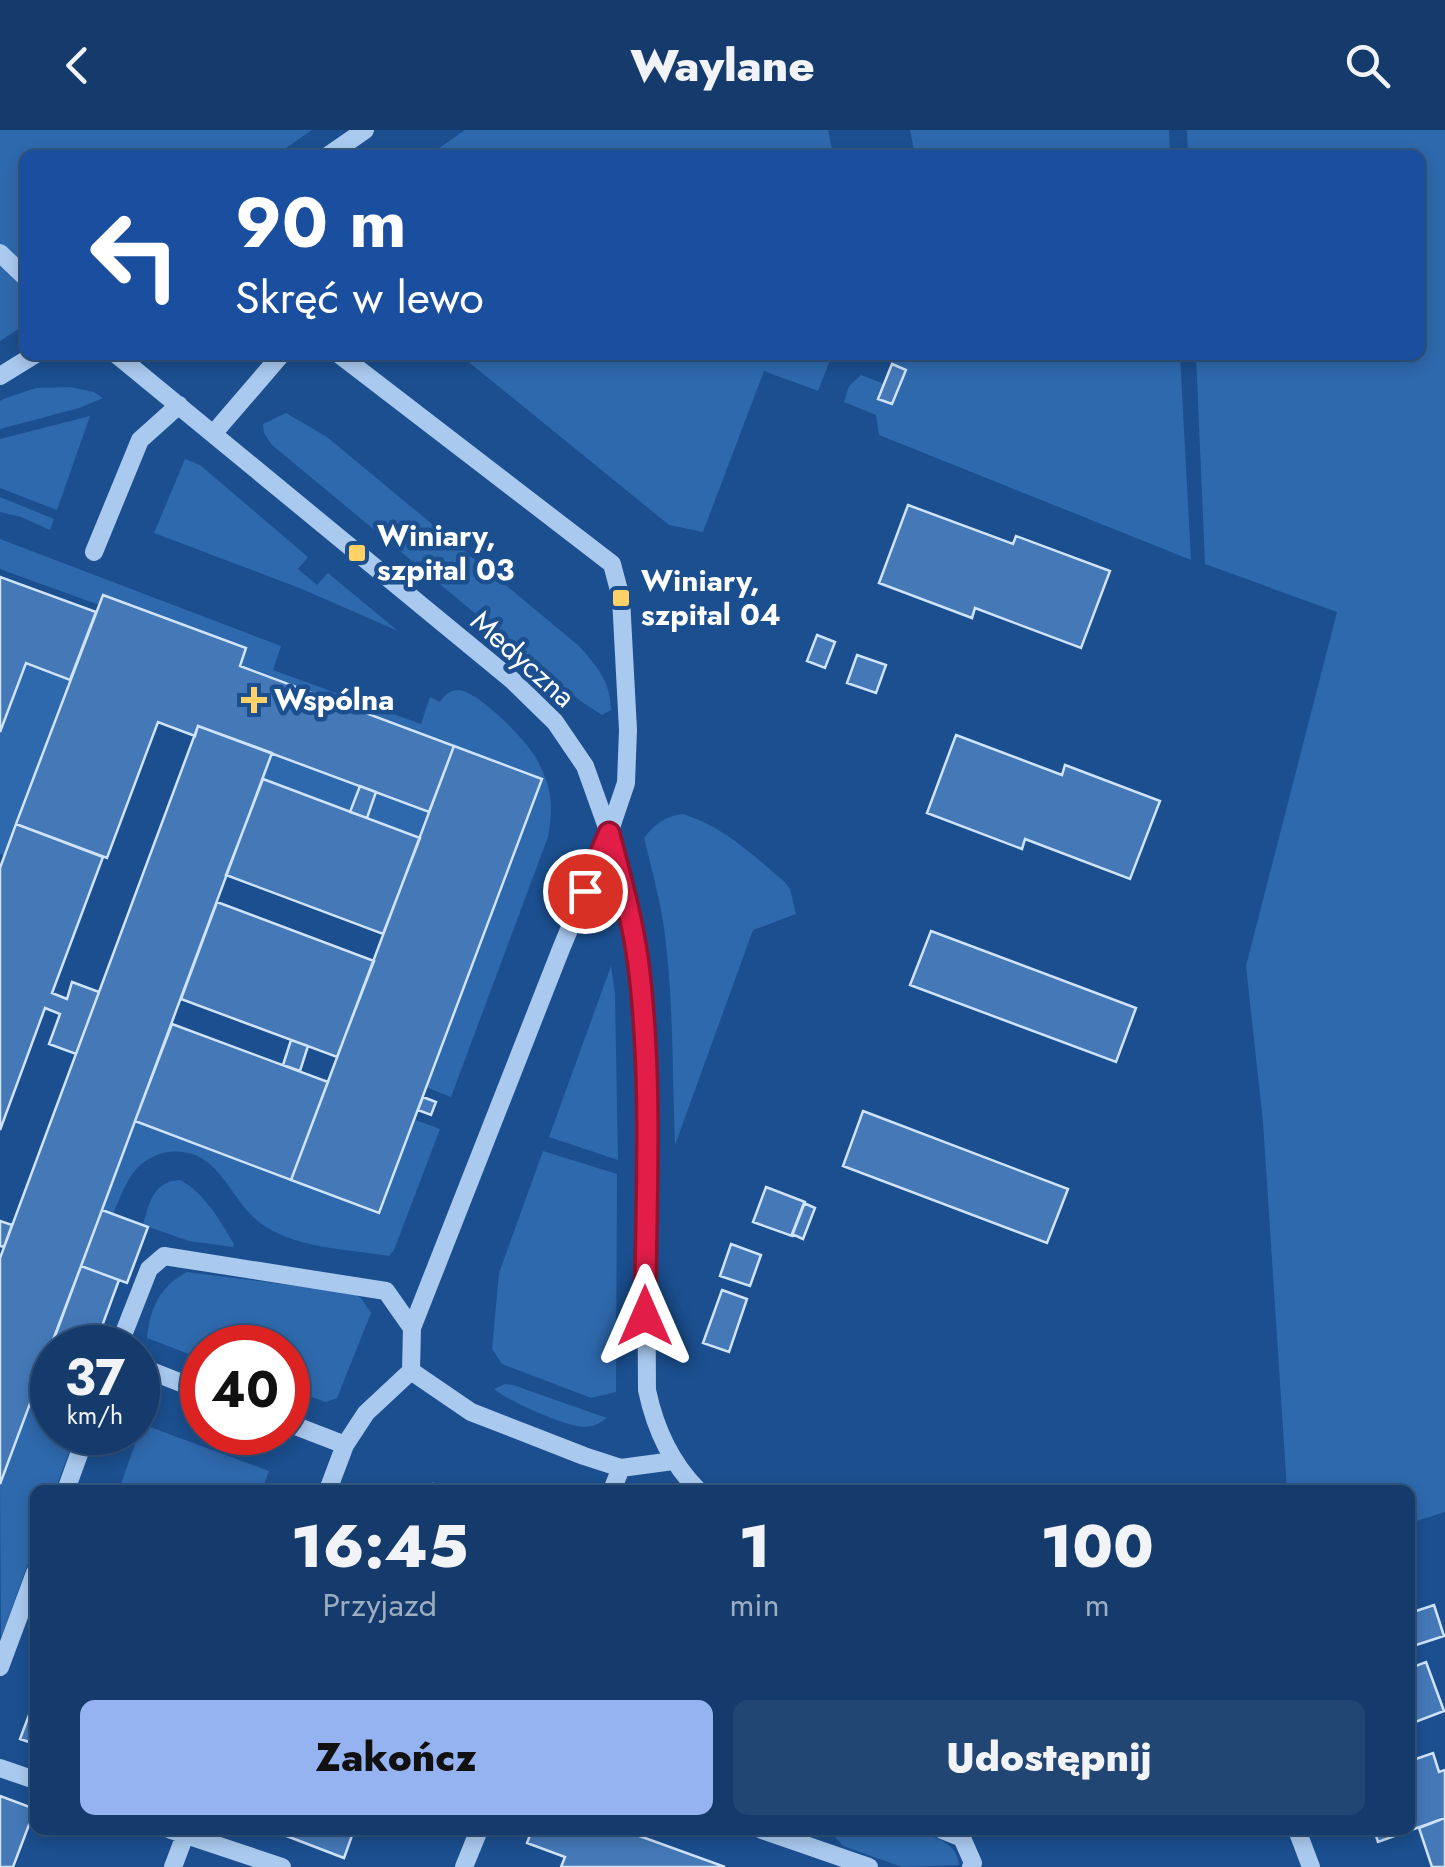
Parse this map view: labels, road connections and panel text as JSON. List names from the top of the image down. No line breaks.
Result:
{"streets":{"street":["Medyczna"]},"places":{"transit":["Winiary, szpital 03","Winiary, szpital 04"],"health":["Wspólna"]},"page":{"header":"Waylane","turn":["90 m","Skręć w lewo"],"speed":"37 km/h","limit":"40","eta":["16:45","Przyjazd","1","min","100","m"],"buttons":["Zakończ","Udostępnij"]}}
